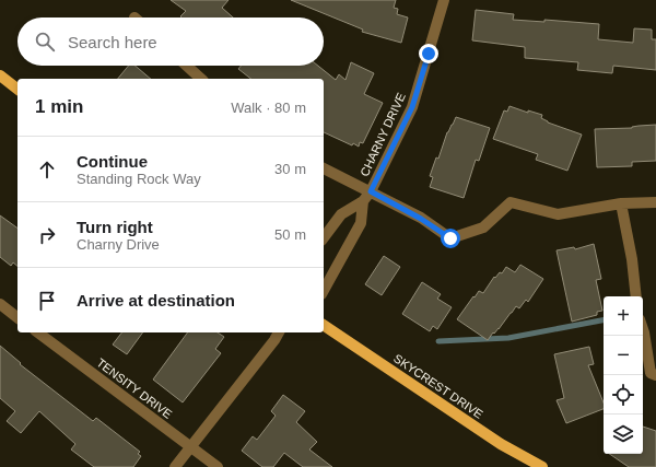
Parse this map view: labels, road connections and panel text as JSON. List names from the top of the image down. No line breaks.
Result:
{"streets":{"main road":["SKYCREST DRIVE"],"street":["CHARNY DRIVE","TENSITY DRIVE"]},"page":{"search":"Search here","heading":["1 min","Walk · 80 m"],"list":[["Continue","Standing Rock Way","30 m"],["Turn right","Charny Drive","50 m"],"Arrive at destination"],"map_buttons":["+","−"]}}
